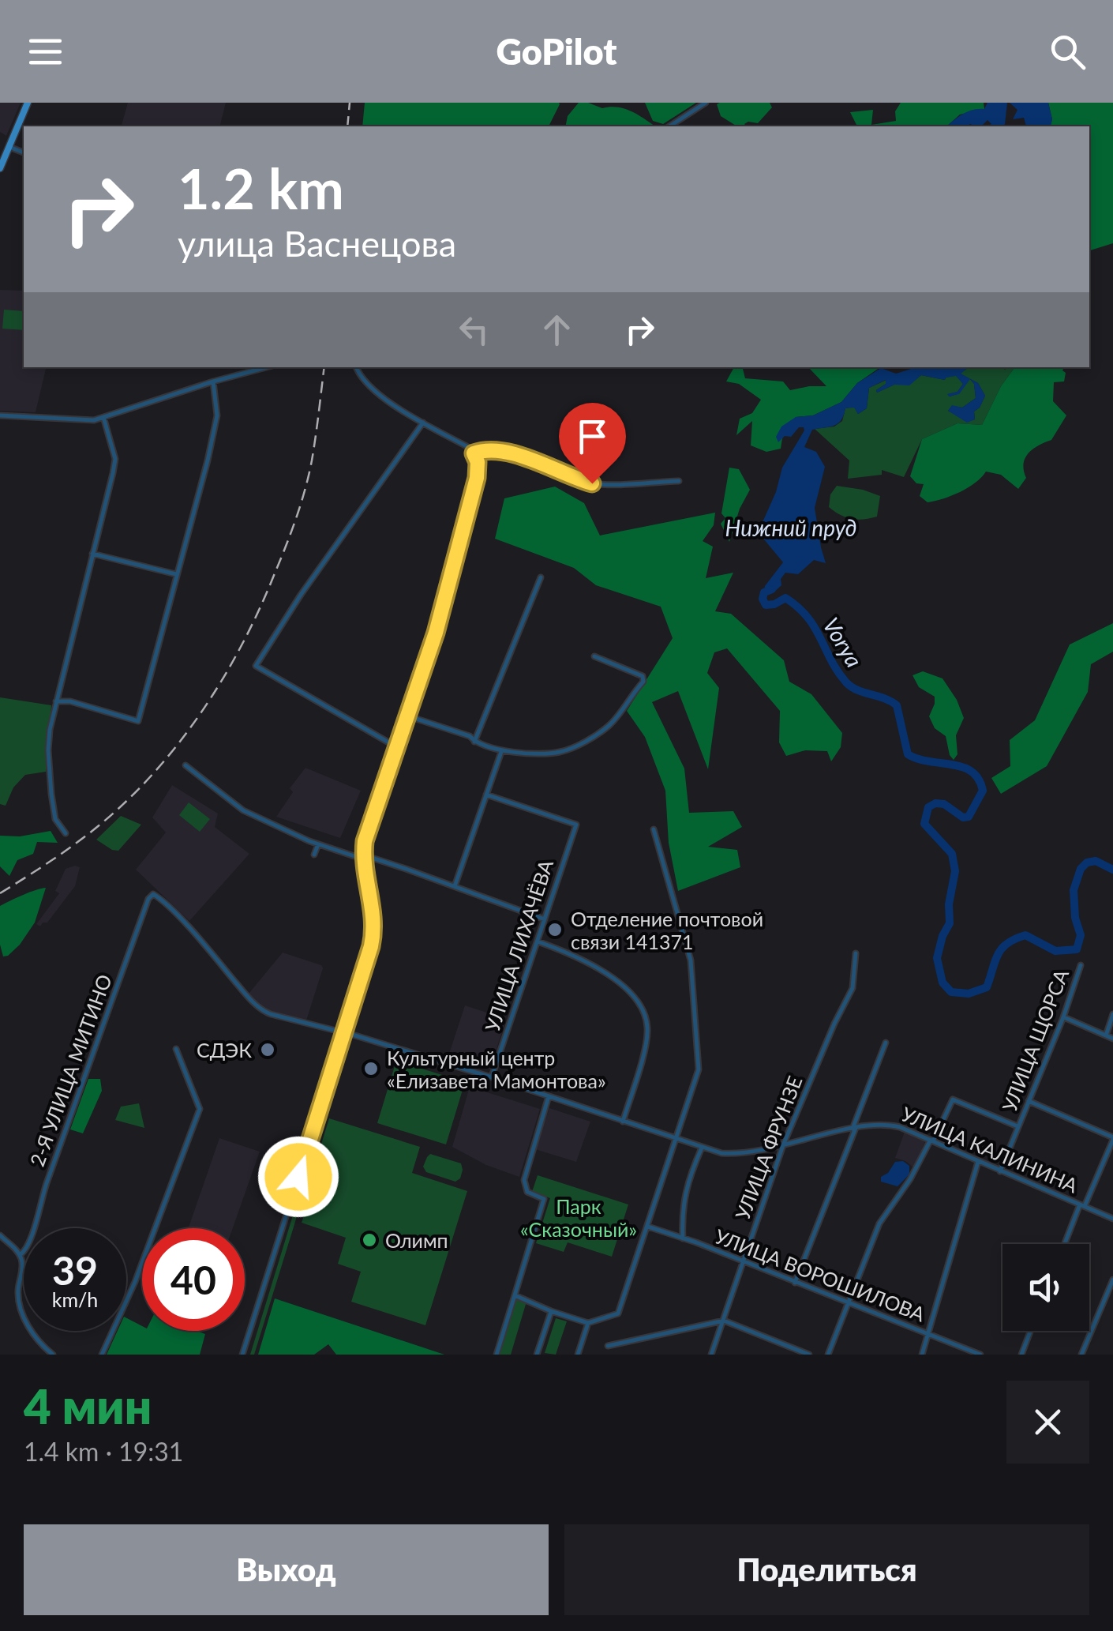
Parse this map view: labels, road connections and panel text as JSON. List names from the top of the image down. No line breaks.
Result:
{"streets":{"street":["УЛИЦА ЛИХАЧЁВА","УЛИЦА ЩОРСА","2-Я УЛИЦА МИТИНО","УЛИЦА ФРУНЗЕ","УЛИЦА КАЛИНИНА","УЛИЦА ВОРОШИЛОВА"]},"crossings":[["УЛИЦА ЛИХАЧЁВА","УЛИЦА КАЛИНИНА"],["УЛИЦА ЩОРСА","УЛИЦА КАЛИНИНА"],["2-Я УЛИЦА МИТИНО","УЛИЦА КАЛИНИНА"],["УЛИЦА ФРУНЗЕ","УЛИЦА КАЛИНИНА"],["УЛИЦА ФРУНЗЕ","УЛИЦА ВОРОШИЛОВА"]],"water":["Нижний пруд","Vorya"],"parks":["Парк «Сказочный»"],"places":["Отделение почтовой связи 141371","СДЭК","Культурный центр «Елизавета Мамонтова»","Олимп"],"page":{"header":"GoPilot","turn":["1.2 km","улица Васнецова"],"speed":"39 km/h","limit":"40","heading":["4 мин","1.4 km · 19:31"],"buttons":["Выход","Поделиться"]}}
